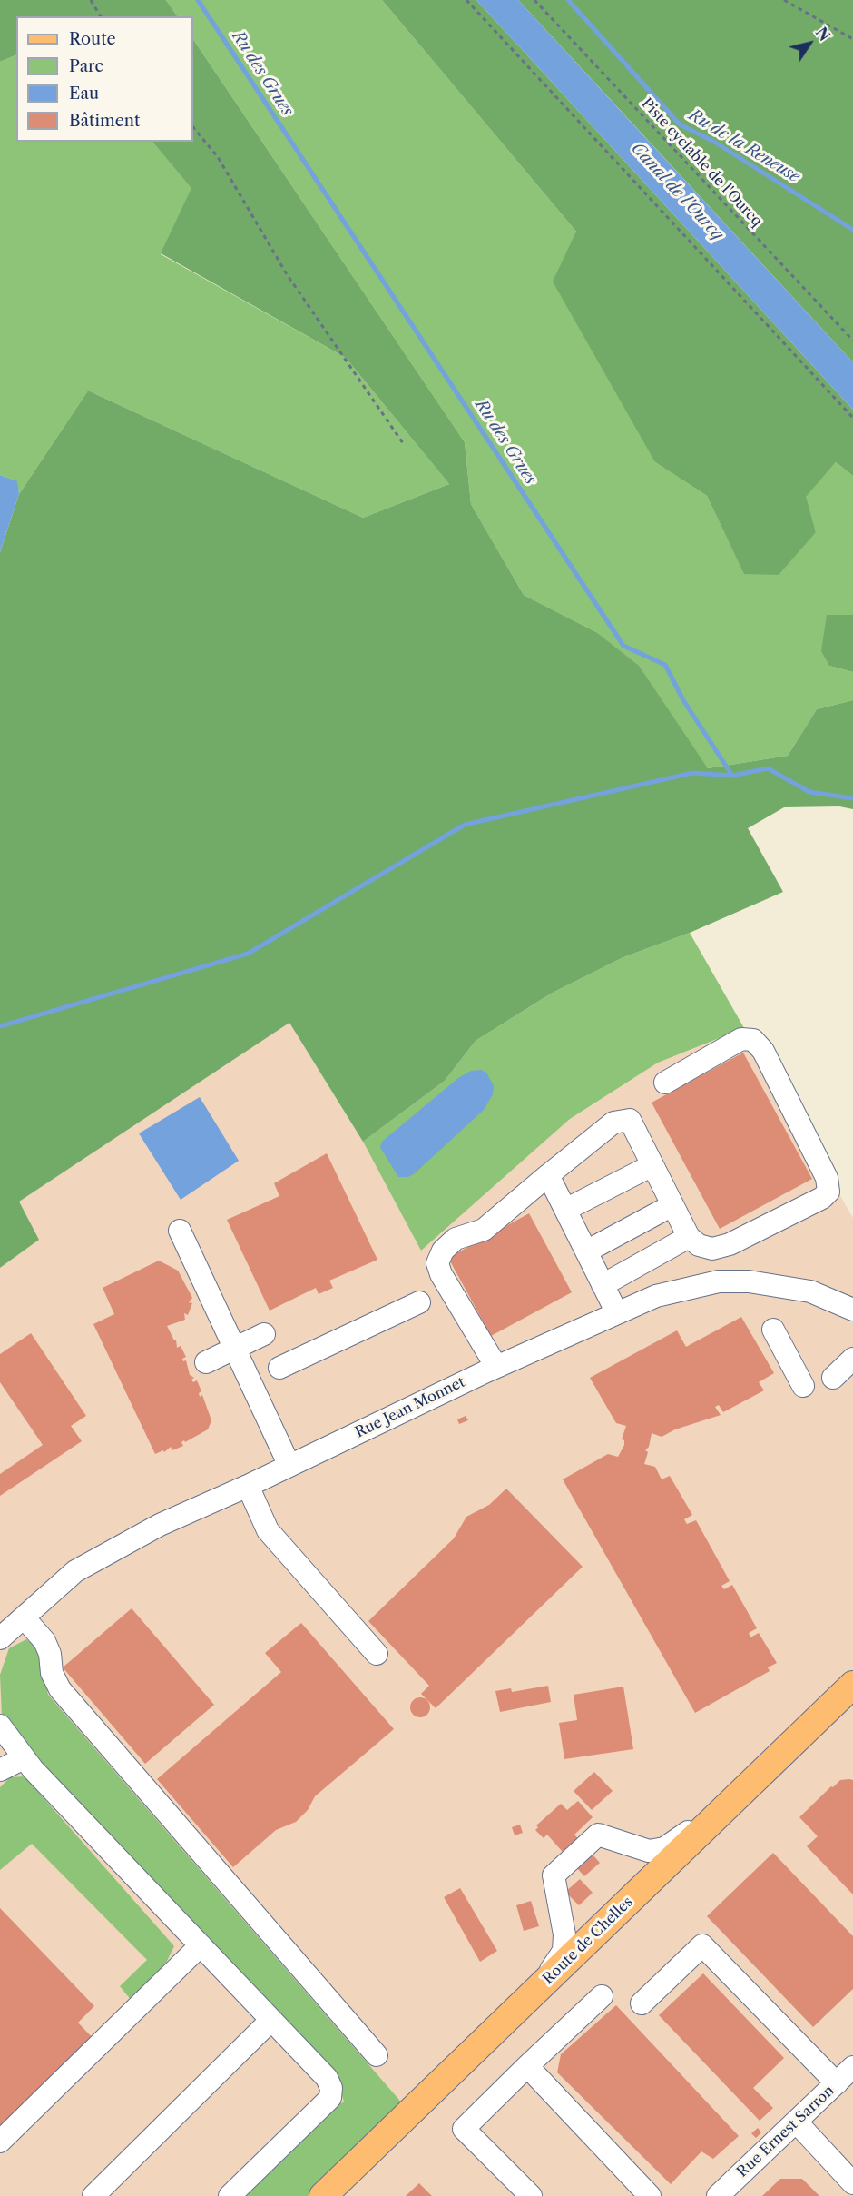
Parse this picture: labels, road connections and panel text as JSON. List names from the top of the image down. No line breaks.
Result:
{"streets":{"main road":["Route de Chelles"],"street":["Rue Jean Monnet","Rue Ernest Sarron"],"path":["Piste cyclable de l'Ourcq"]},"water":["Ru des Grues","Ru de la Reneuse","Canal de l'Ourcq"],"legend":["Route","Parc","Eau","Bâtiment"],"north":"top right"}
